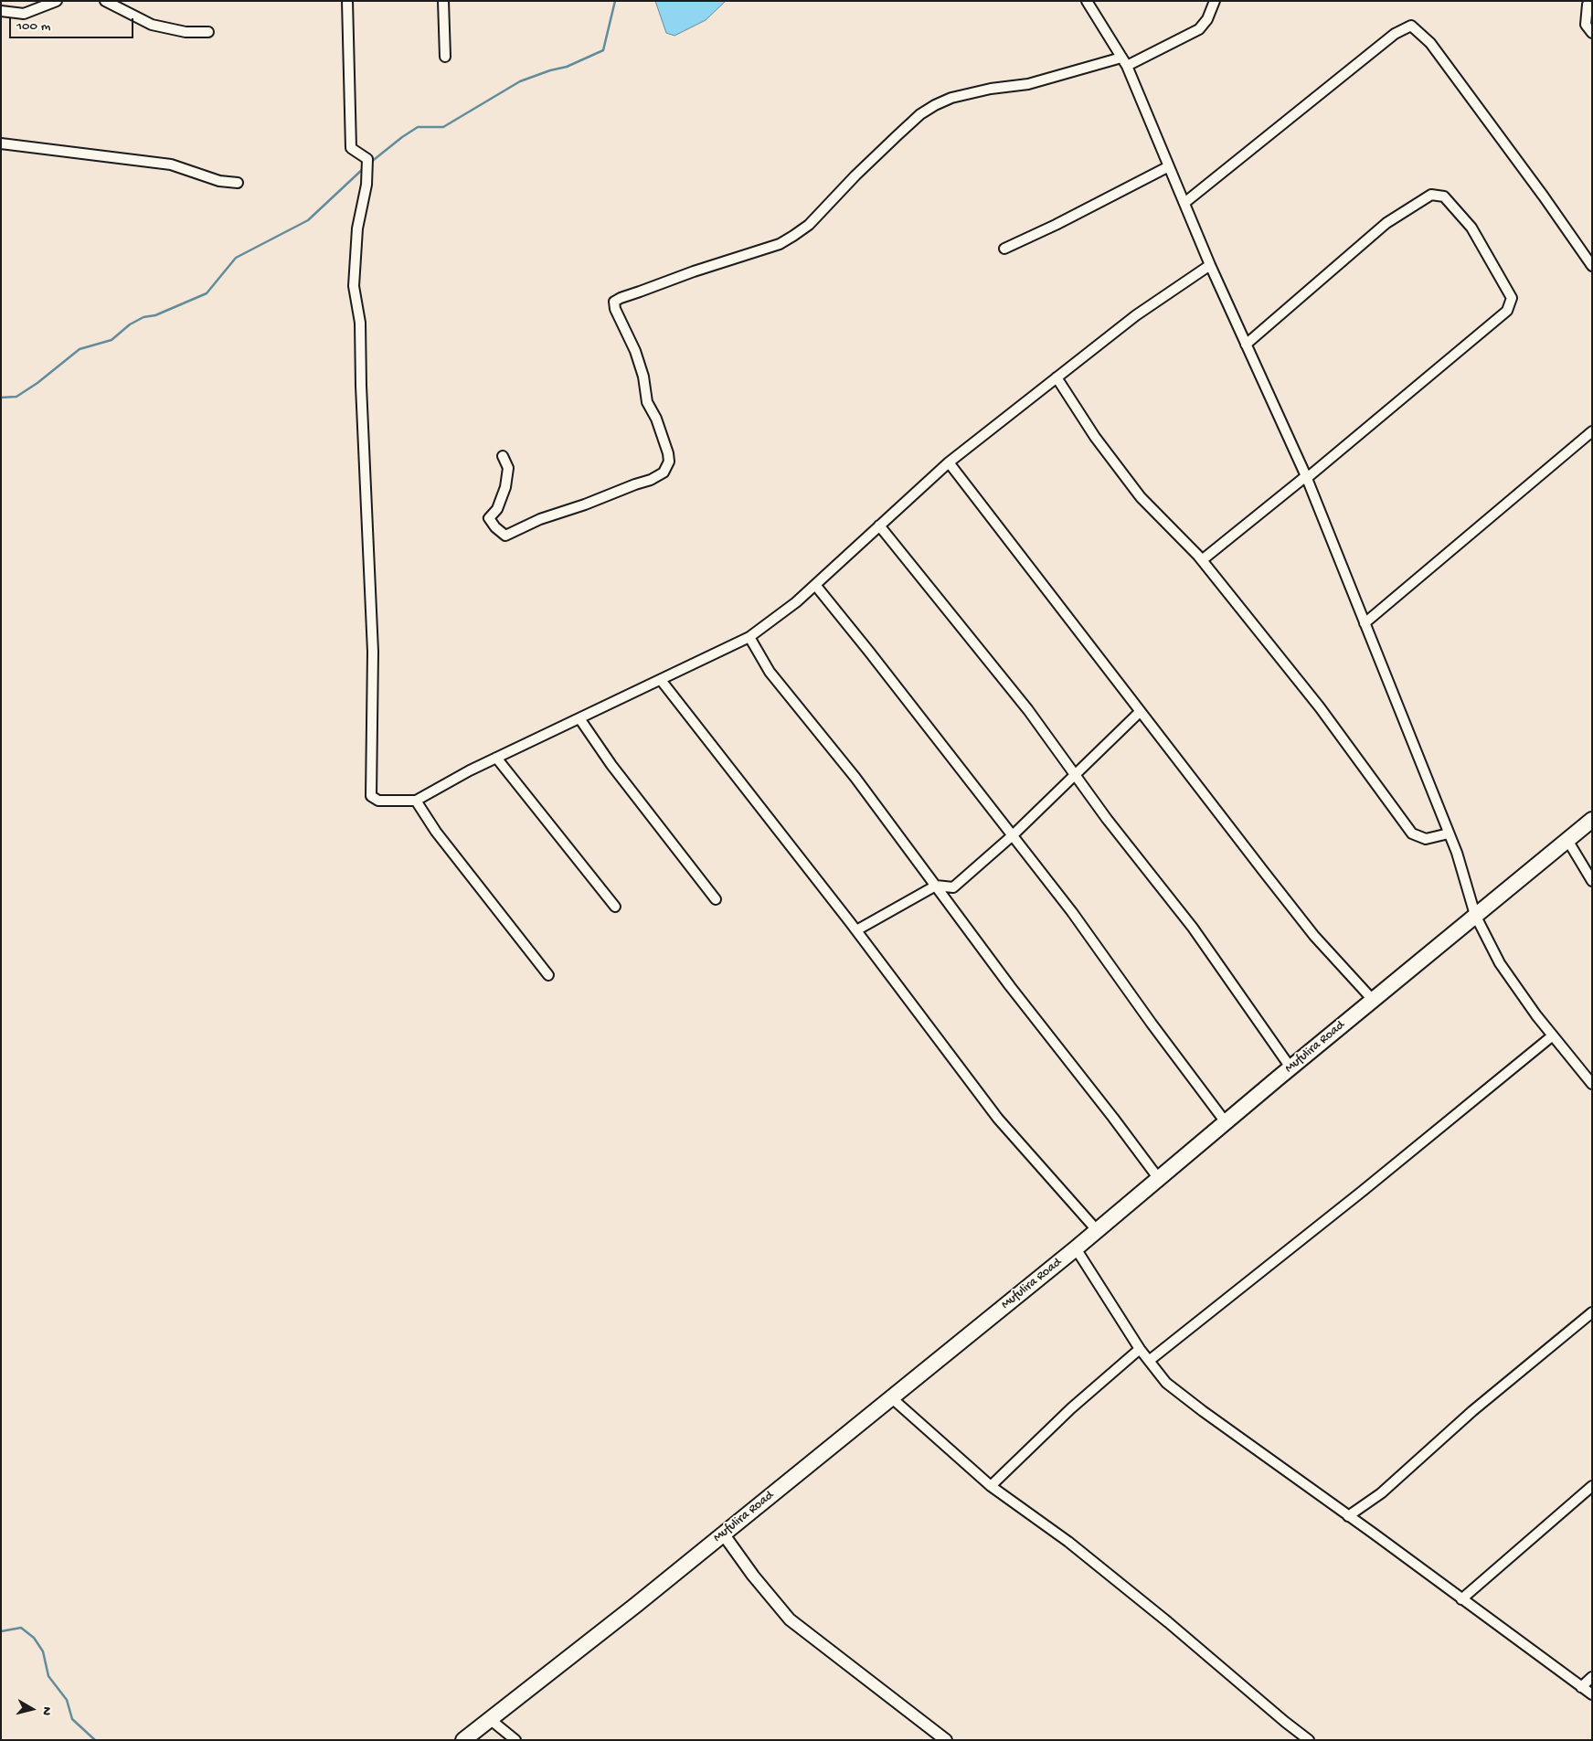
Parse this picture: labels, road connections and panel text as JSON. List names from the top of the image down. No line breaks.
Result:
{"streets":{"main road":["Mufulira Road"]},"scale_bar":"100 m","north":"right"}
